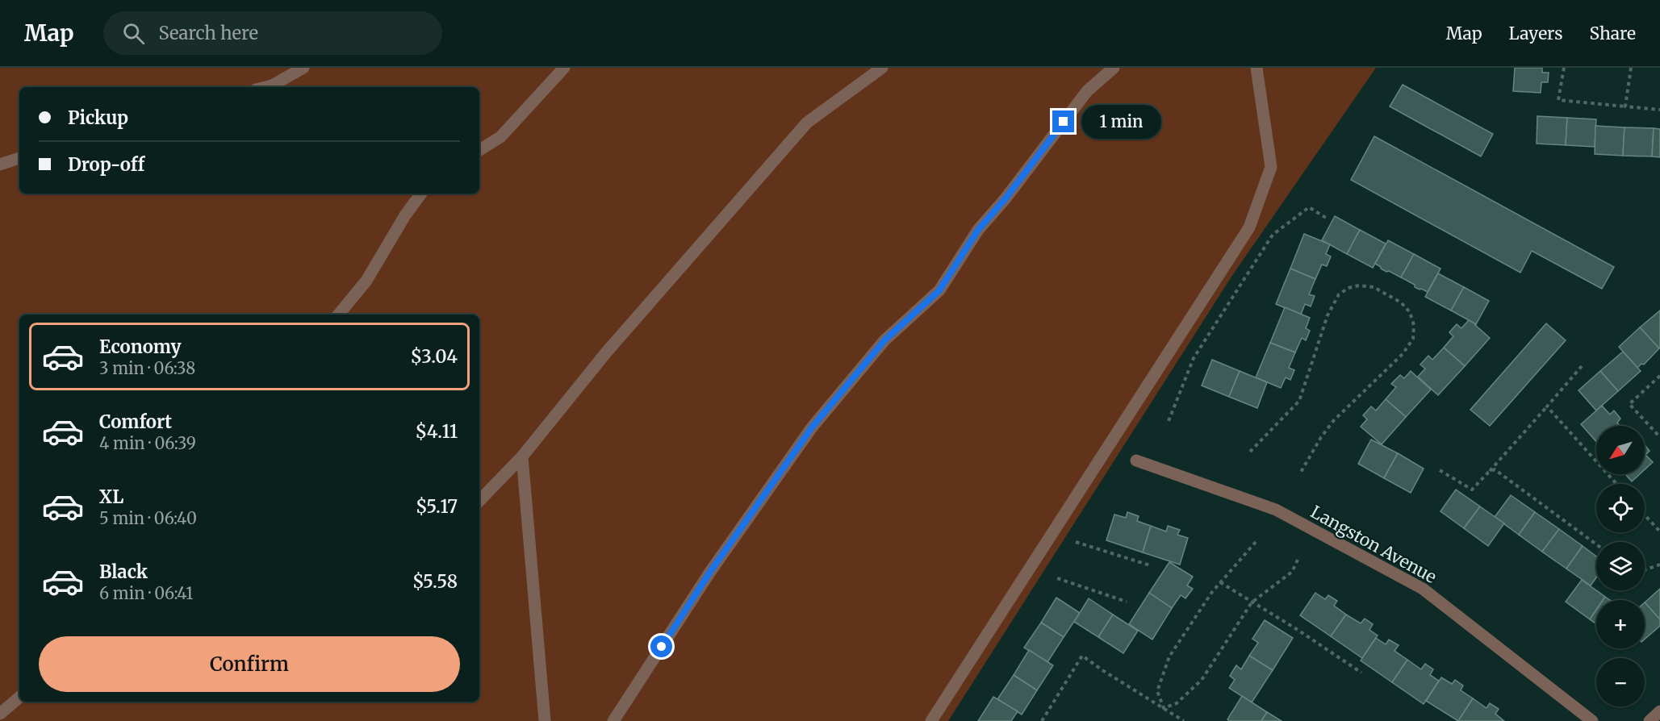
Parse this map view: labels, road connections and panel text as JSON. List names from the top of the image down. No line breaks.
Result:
{"streets":{"street":["Langston Avenue"]},"north":"bottom left","page":{"header":"Map","search":"Search here","nav":["Map","Layers","Share"],"banner":["Pickup","Drop-off"],"bubble":"1 min","list":[{"name":"Economy","note":"3 min · 06:38","value":"$3.04"},{"name":"Comfort","note":"4 min · 06:39","value":"$4.11"},{"name":"XL","note":"5 min · 06:40","value":"$5.17"},{"name":"Black","note":"6 min · 06:41","value":"$5.58"}],"map_buttons":["+","−"],"buttons":"Confirm"}}
